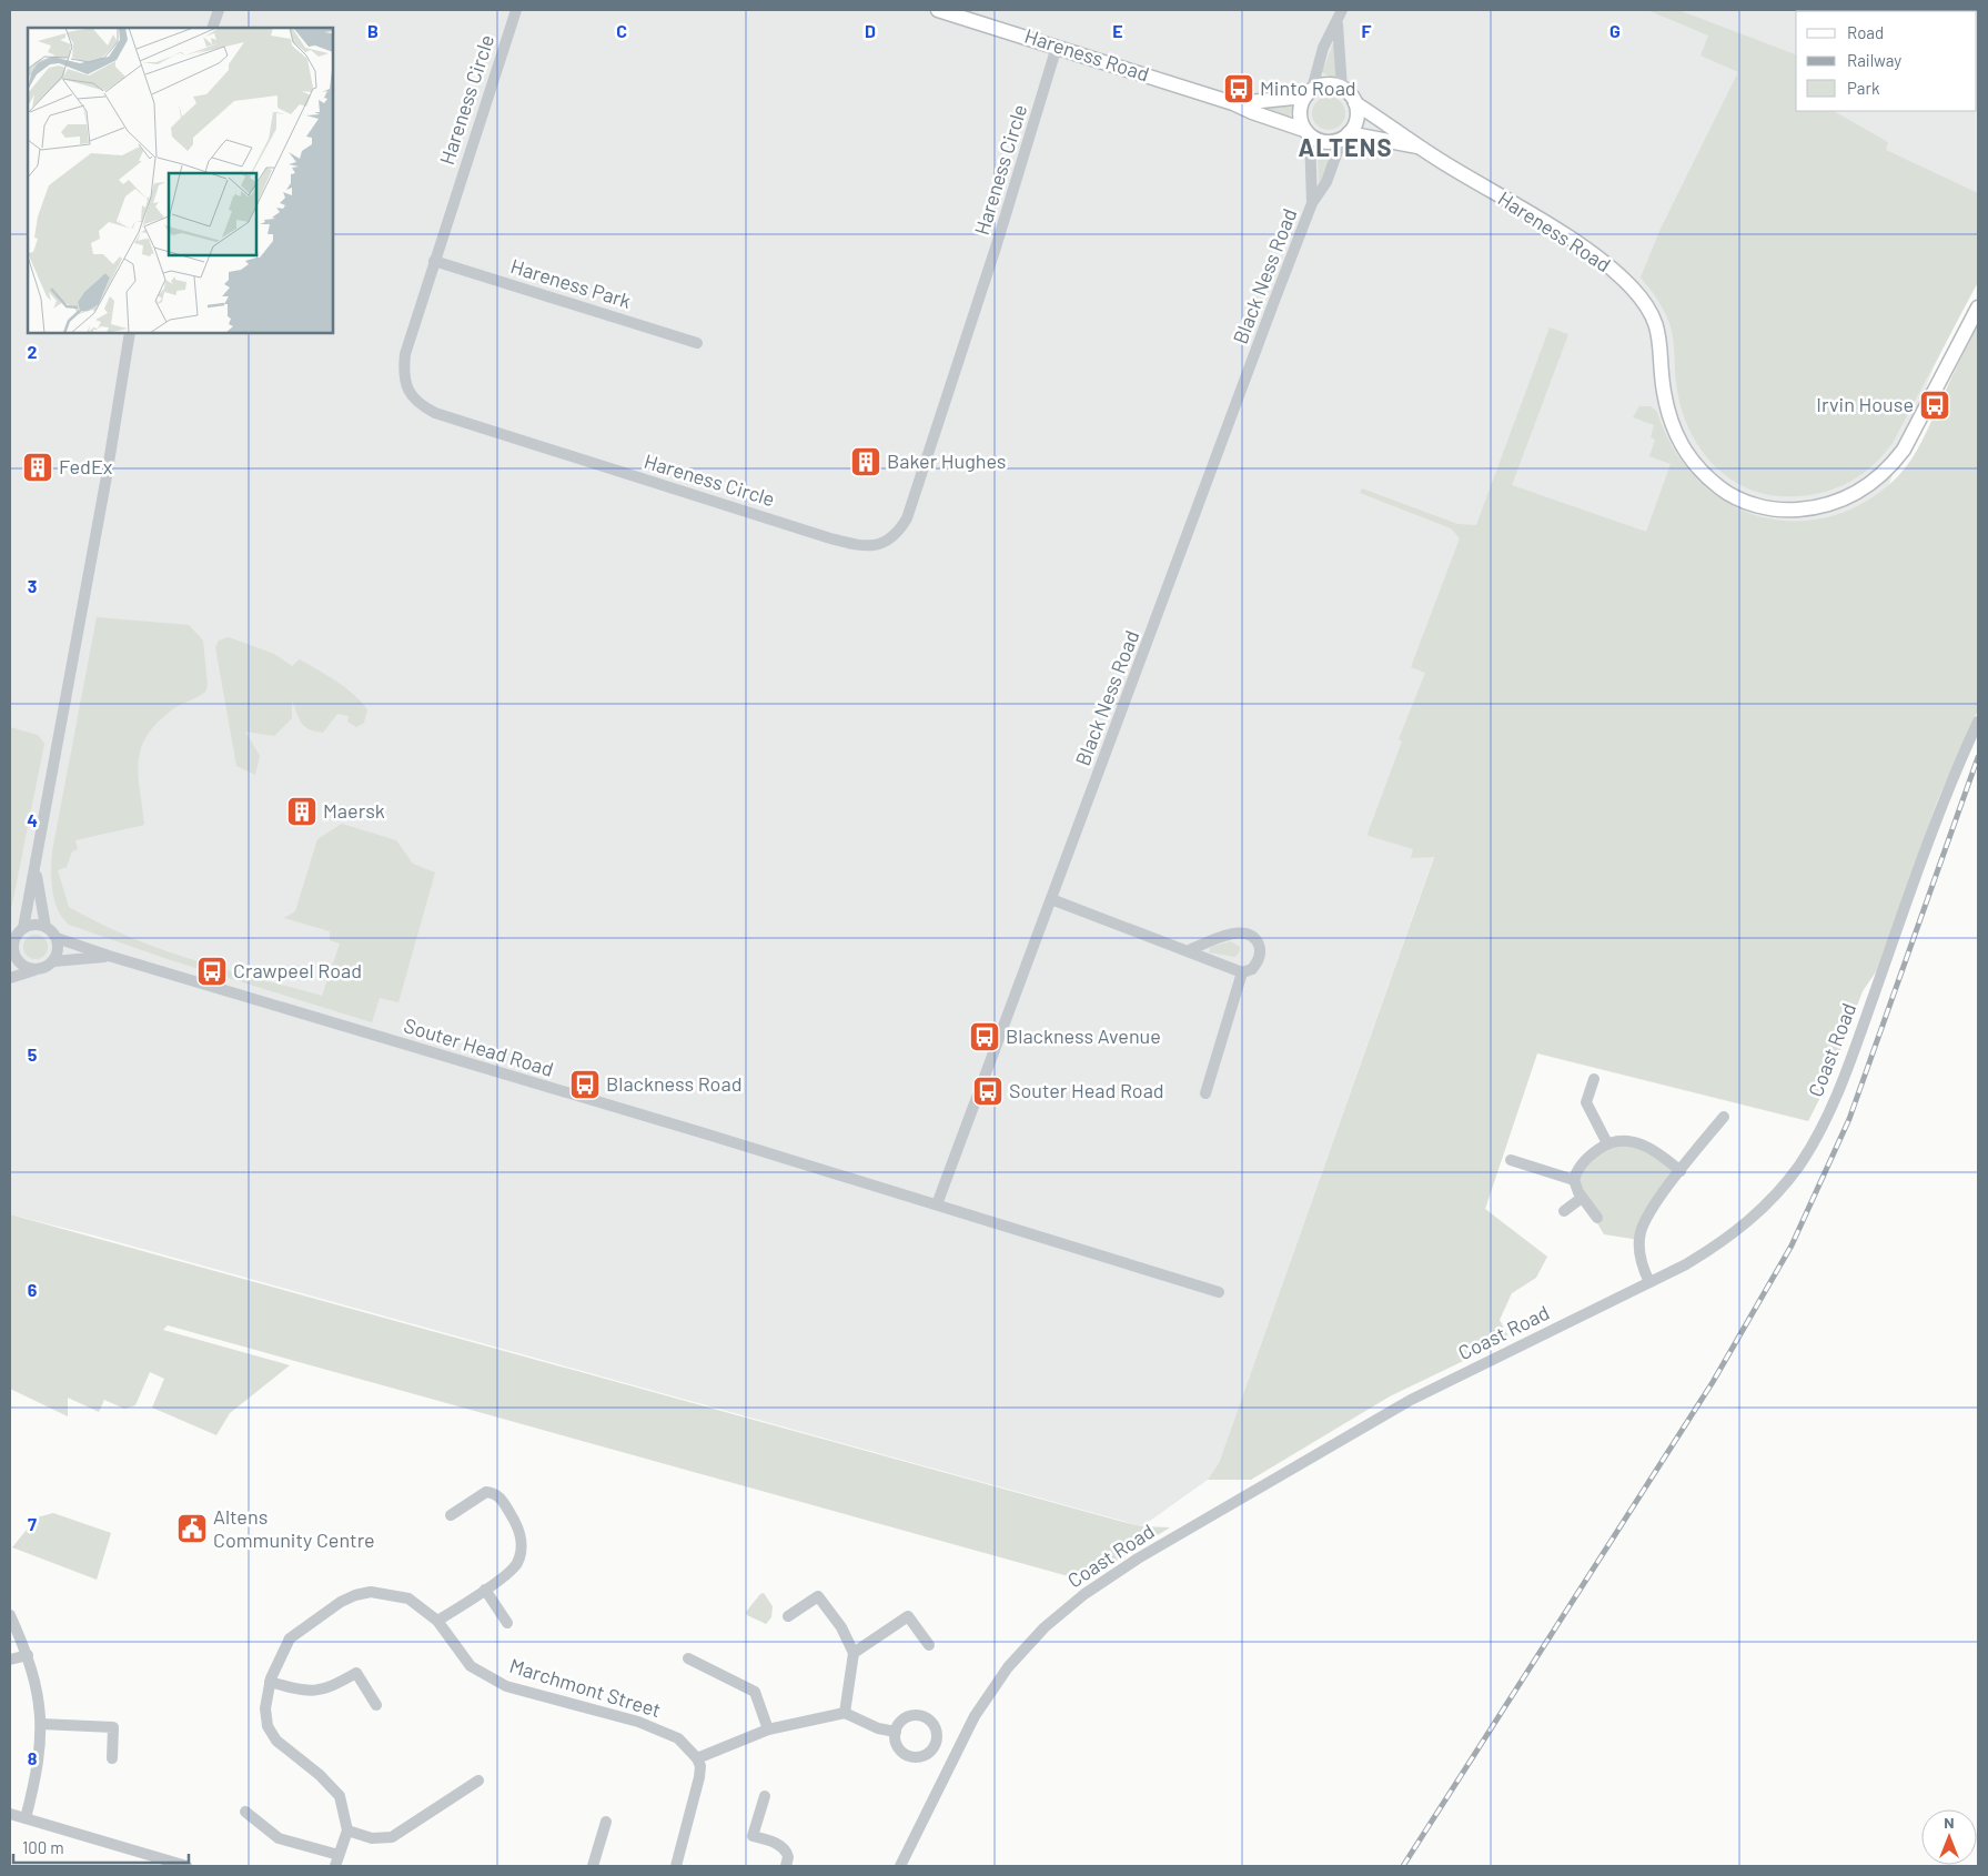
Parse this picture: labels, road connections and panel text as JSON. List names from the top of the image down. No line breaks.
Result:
{"streets":{"main road":["Hareness Road"],"street":["Hareness Circle","Black Ness Road","Hareness Park","Souter Head Road","Coast Road","Marchmont Street"]},"crossings":[["Hareness Road","Hareness Circle"],["Hareness Road","Black Ness Road"],["Hareness Circle","Hareness Park"],["Black Ness Road","Souter Head Road"]],"districts":["ALTENS"],"places":{"bus stop":["Minto Road","Irvin House","Crawpeel Road","Blackness Avenue","Blackness Road","Souter Head Road"],"building":["Baker Hughes","FedEx","Maersk"],"public building":["Altens Community Centre"]},"legend":["Road","Railway","Park"],"scale_bar":"100 m","north":"top","grid":{"columns":["B","C","D","E","F","G"],"rows":["2","3","4","5","6","7","8"]}}
